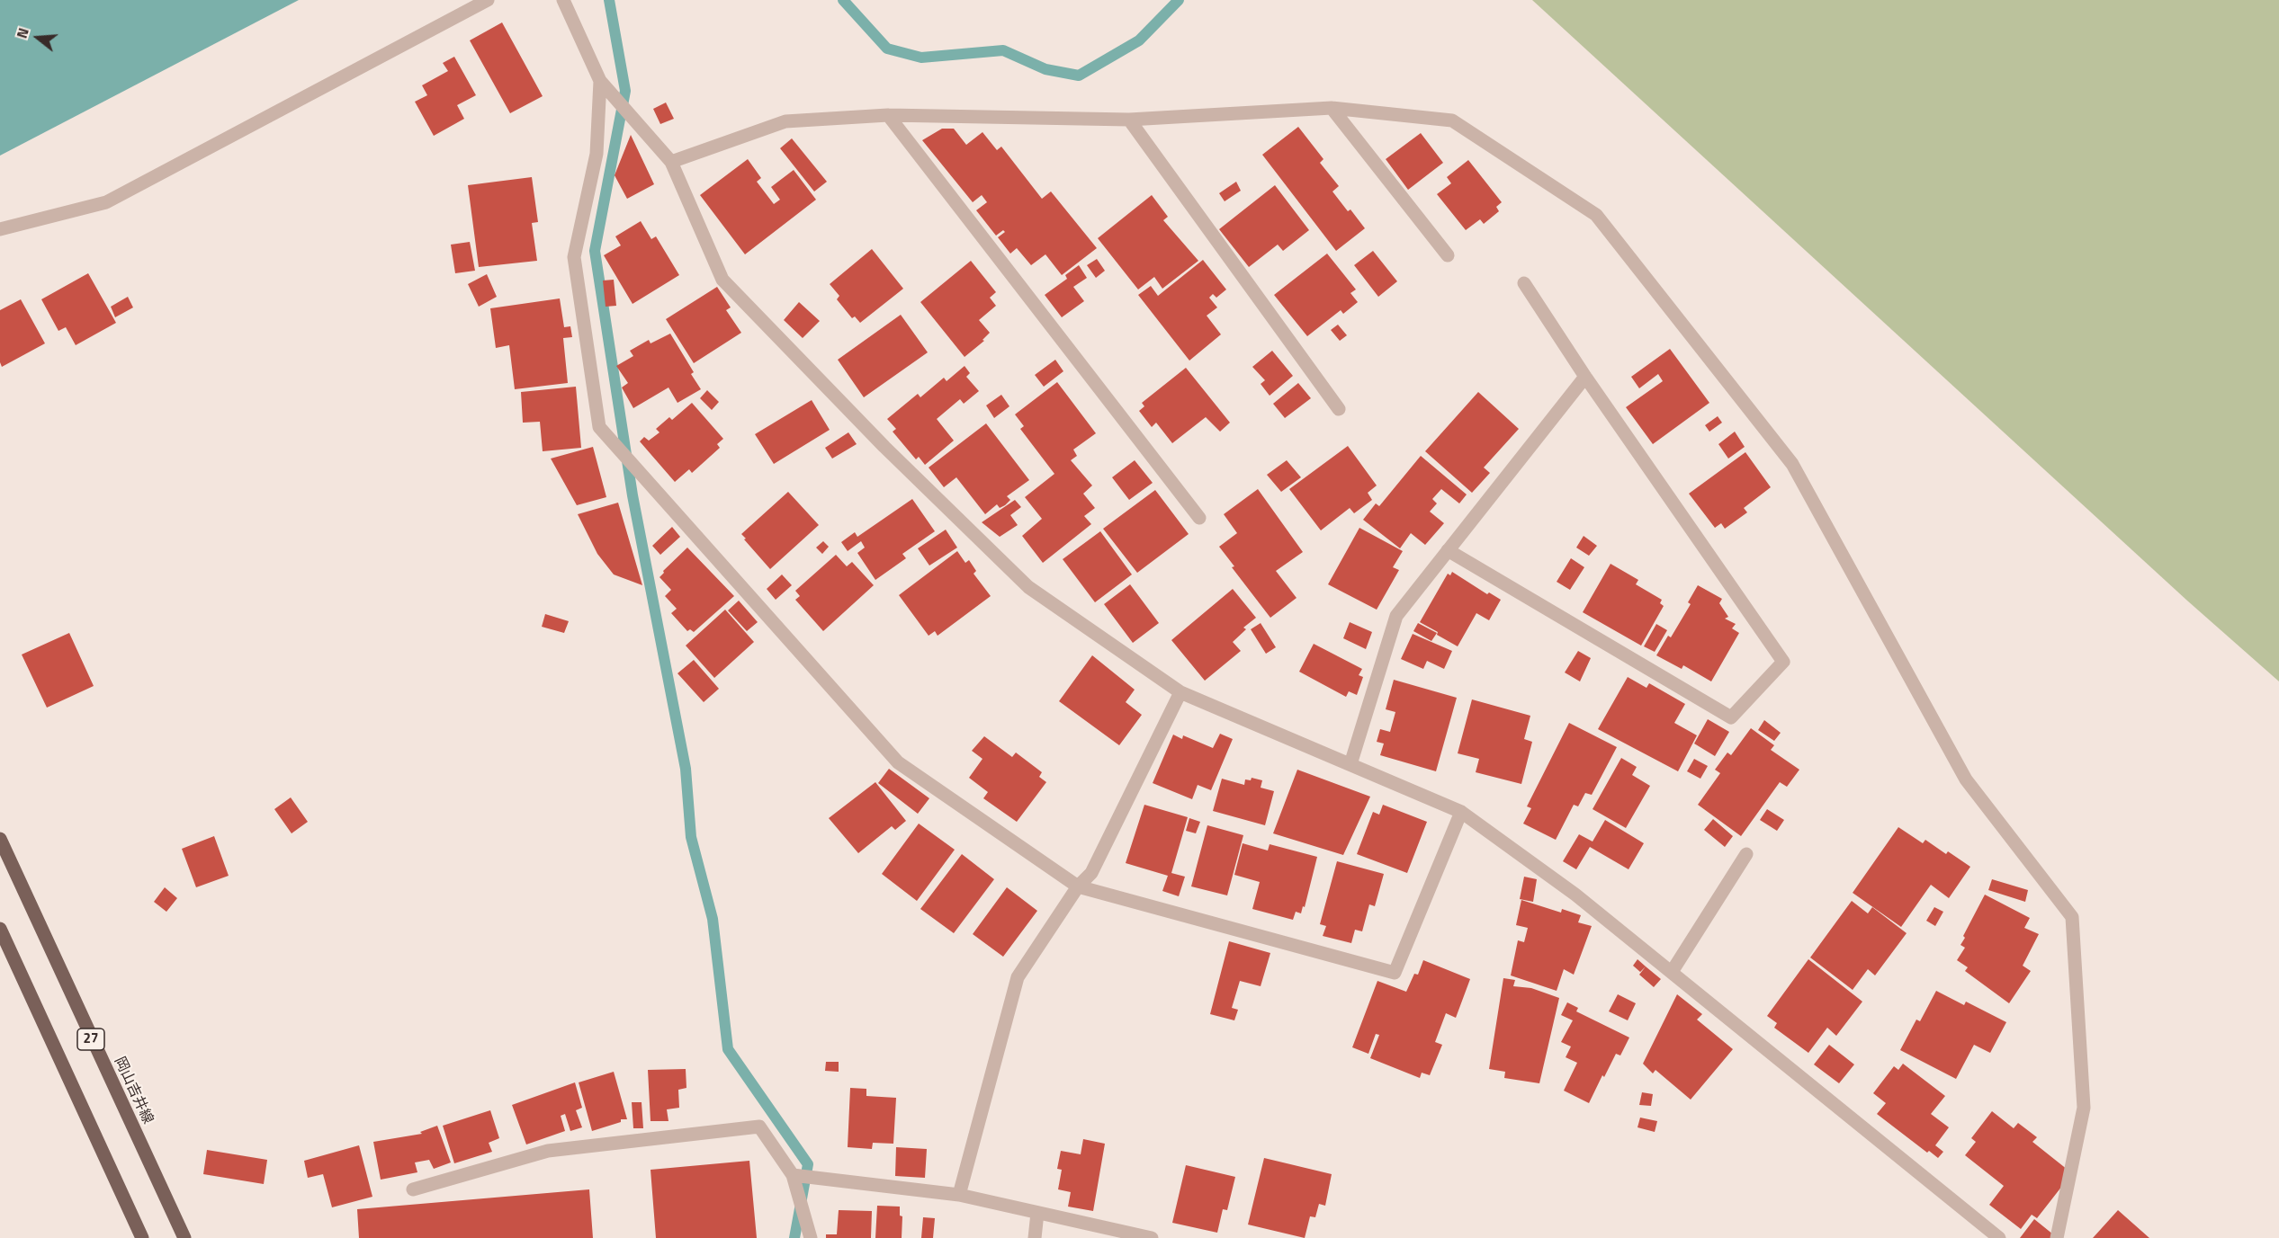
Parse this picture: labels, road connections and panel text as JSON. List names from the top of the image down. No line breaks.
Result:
{"streets":{"main road":["27","岡山吉井線"]},"north":"left"}
